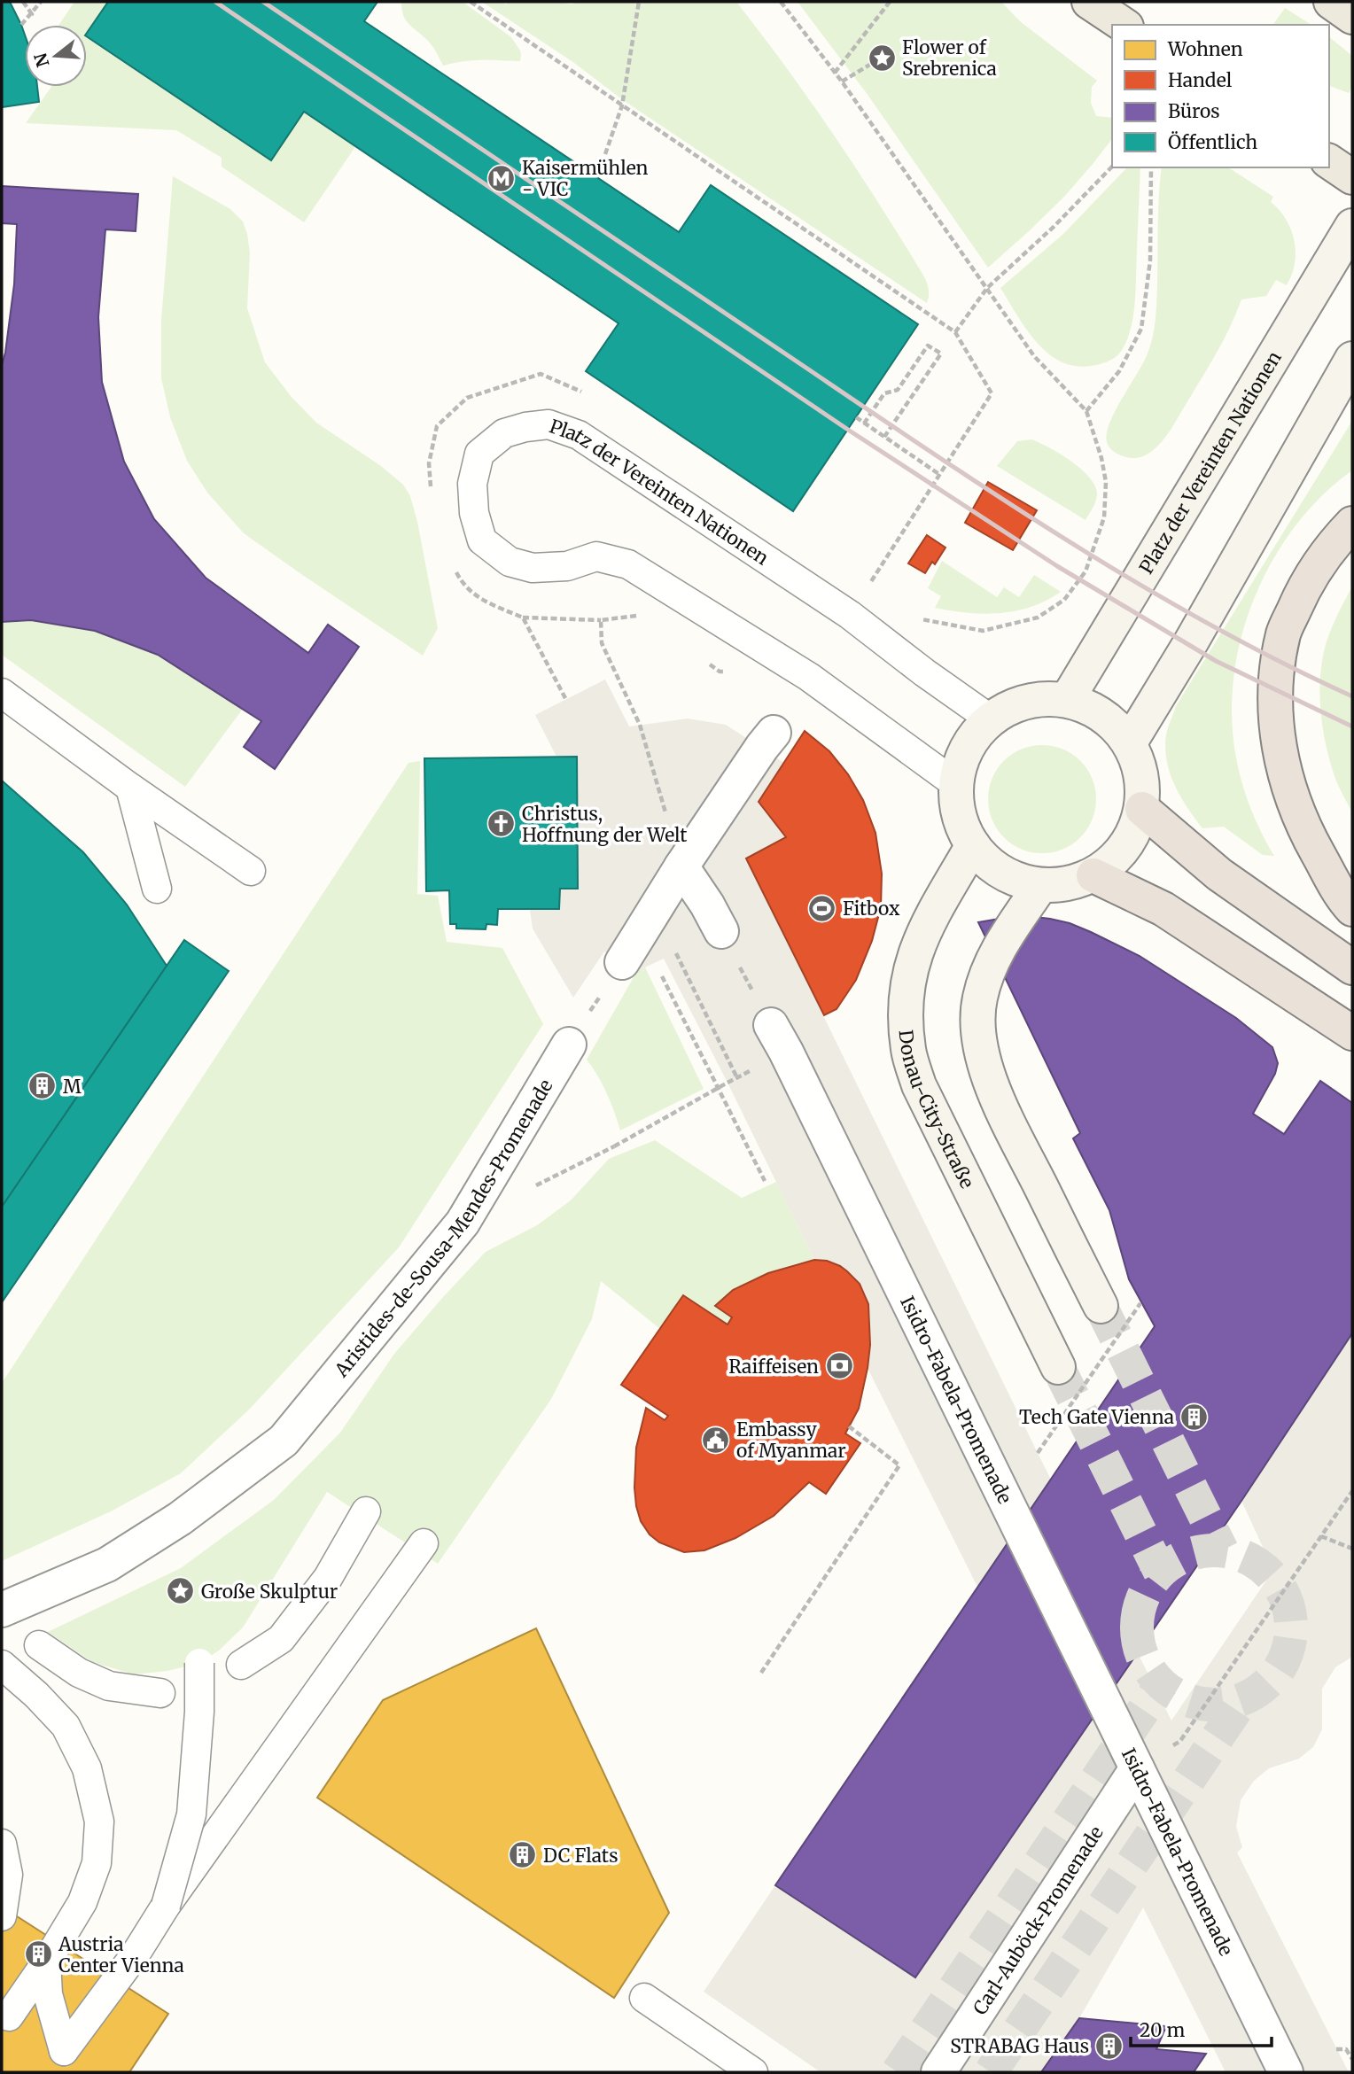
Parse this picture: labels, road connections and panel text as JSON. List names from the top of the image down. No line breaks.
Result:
{"streets":{"main road":["Platz der Vereinten Nationen","Donau-City-Straße"],"street":["Aristides-de-Sousa-Mendes-Promenade","Isidro-Fabela-Promenade","Carl-Auböck-Promenade"]},"crossings":[["Platz der Vereinten Nationen","Donau-City-Straße"],["Isidro-Fabela-Promenade","Carl-Auböck-Promenade"]],"places":{"place":["Flower of Srebrenica","Große Skulptur"],"metro station":["Kaisermühlen - VIC"],"church":["Christus, Hoffnung der Welt"],"sports":["Fitbox"],"building":["M","Tech Gate Vienna","DC Flats","Austria Center Vienna","STRABAG Haus"],"bank":["Raiffeisen"],"public building":["Embassy of Myanmar"]},"legend":["Wohnen","Handel","Büros","Öffentlich"],"scale_bar":"20 m","north":"left"}
